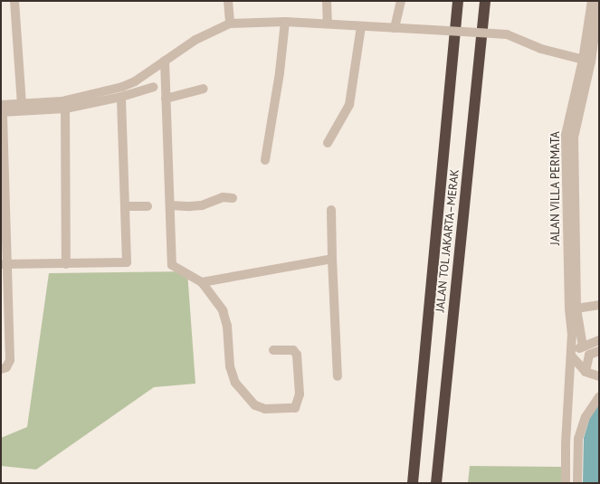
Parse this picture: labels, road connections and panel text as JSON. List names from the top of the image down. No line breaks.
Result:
{"streets":{"highway":["JALAN TOL JAKARTA–MERAK"],"street":["JALAN VILLA PERMATA"]}}
